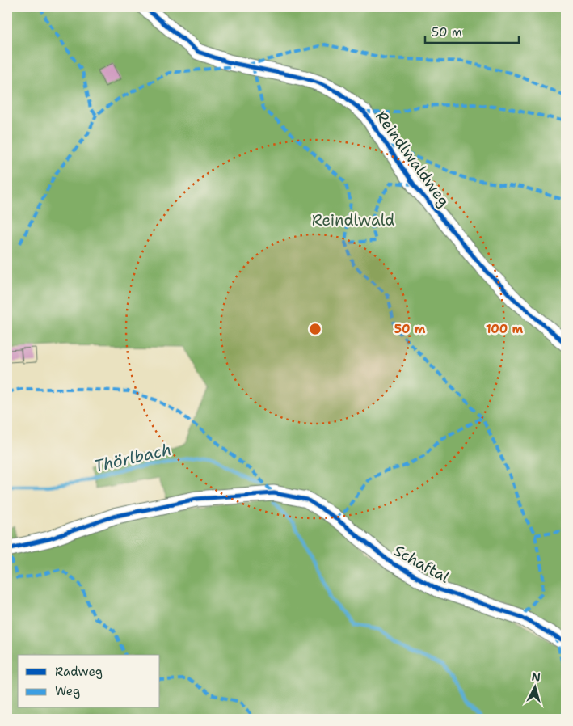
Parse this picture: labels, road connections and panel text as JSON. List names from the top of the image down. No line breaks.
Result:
{"streets":{"street":["Reindlwaldweg","Schaftal"]},"water":["Thörlbach"],"parks":["Reindlwald"],"legend":["Radweg","Weg"],"scale_bar":"50 m","north":"top","rings":["50 m","100 m"]}
